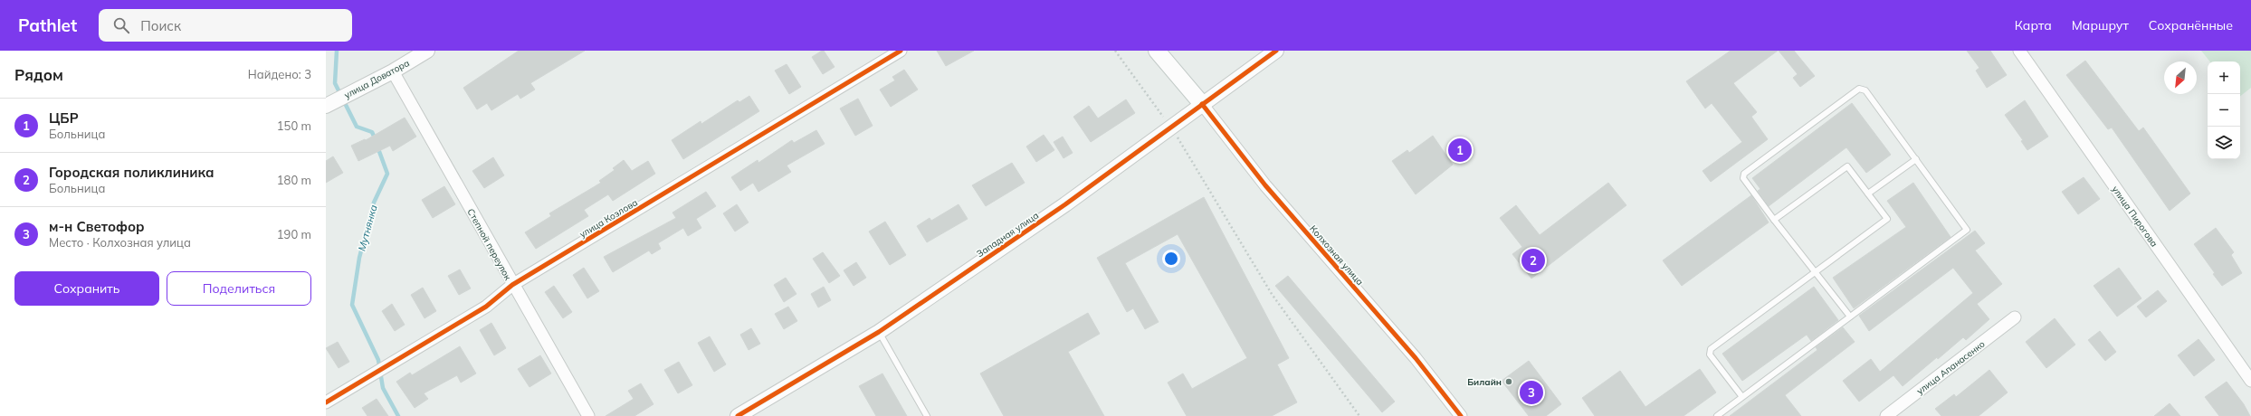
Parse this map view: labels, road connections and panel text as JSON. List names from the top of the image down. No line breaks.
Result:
{"streets":{"main road":["Колхозная улица"],"street":["улица Доватора","улица Пирогова","улица Козлова","Западная улица","Степной переулок","улица Апанасенко"]},"crossings":[["улица Доватора","Степной переулок"],["улица Козлова","Степной переулок"],["Западная улица","Колхозная улица"]],"water":["Мутнянка"],"places":["Билайн"],"north":"bottom left","page":{"header":"Pathlet","search":"Поиск","nav":["Карта","Маршрут","Сохранённые"],"heading":["Рядом","Найдено: 3"],"map_buttons":["+","−"],"list":[{"mark":"1","name":"ЦБР","note":"Больница","value":"150 m"},{"mark":"2","name":"Городская поликлиника","note":"Больница","value":"180 m"},{"mark":"3","name":"м-н Светофор","note":"Место · Колхозная улица","value":"190 m"}],"pins":["1","2","3"],"buttons":["Сохранить","Поделиться"]}}
